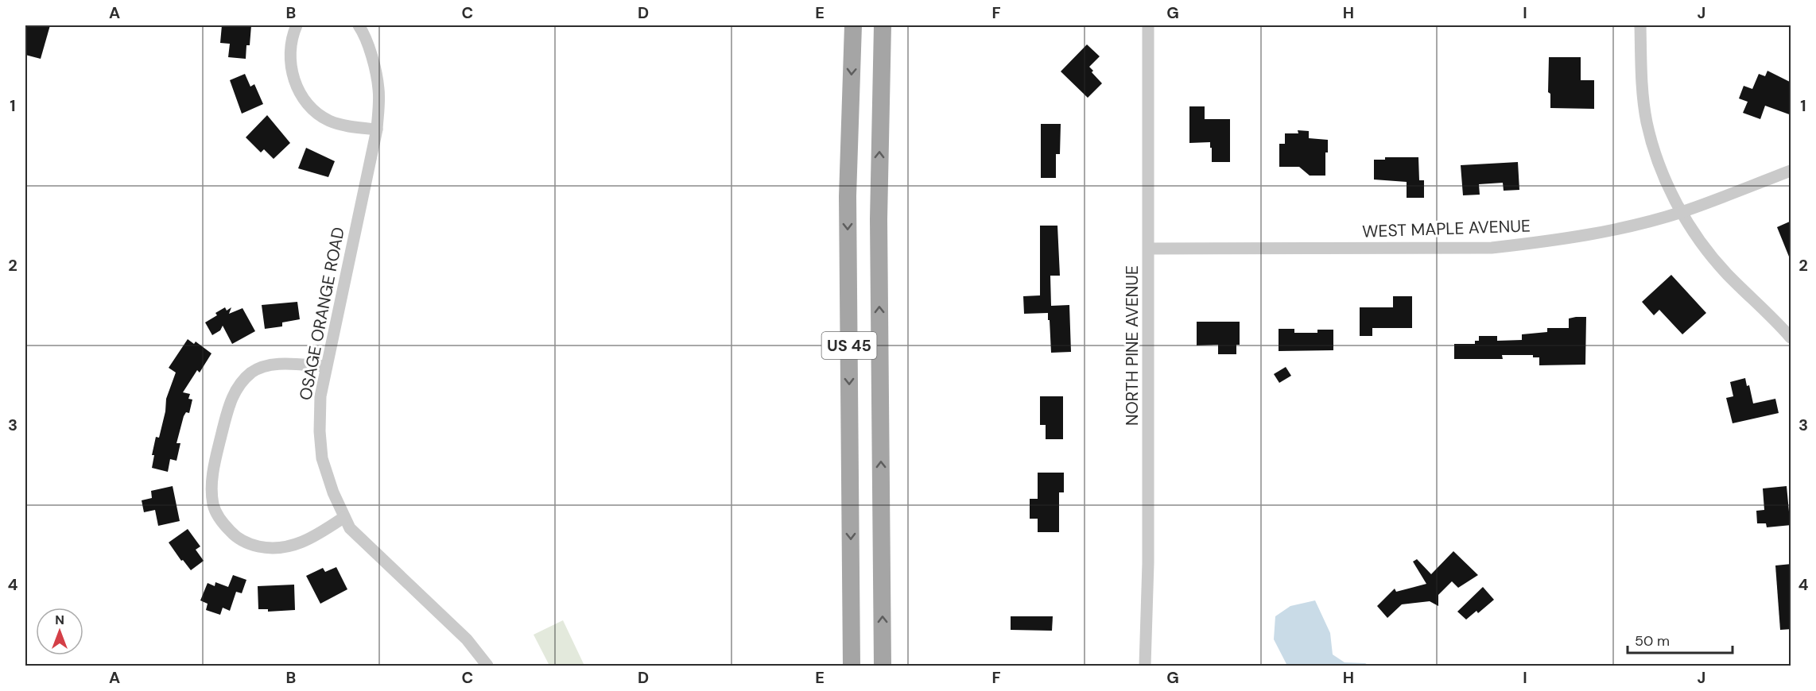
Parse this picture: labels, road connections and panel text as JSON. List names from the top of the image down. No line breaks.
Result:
{"streets":{"main road":["US 45"],"street":["WEST MAPLE AVENUE","OSAGE ORANGE ROAD","NORTH PINE AVENUE"]},"crossings":[["WEST MAPLE AVENUE","NORTH PINE AVENUE"]],"scale_bar":"50 m","north":"top","grid":{"columns":["A","B","C","D","E","F","G","H","I","J"],"rows":["1","2","3","4"]}}
